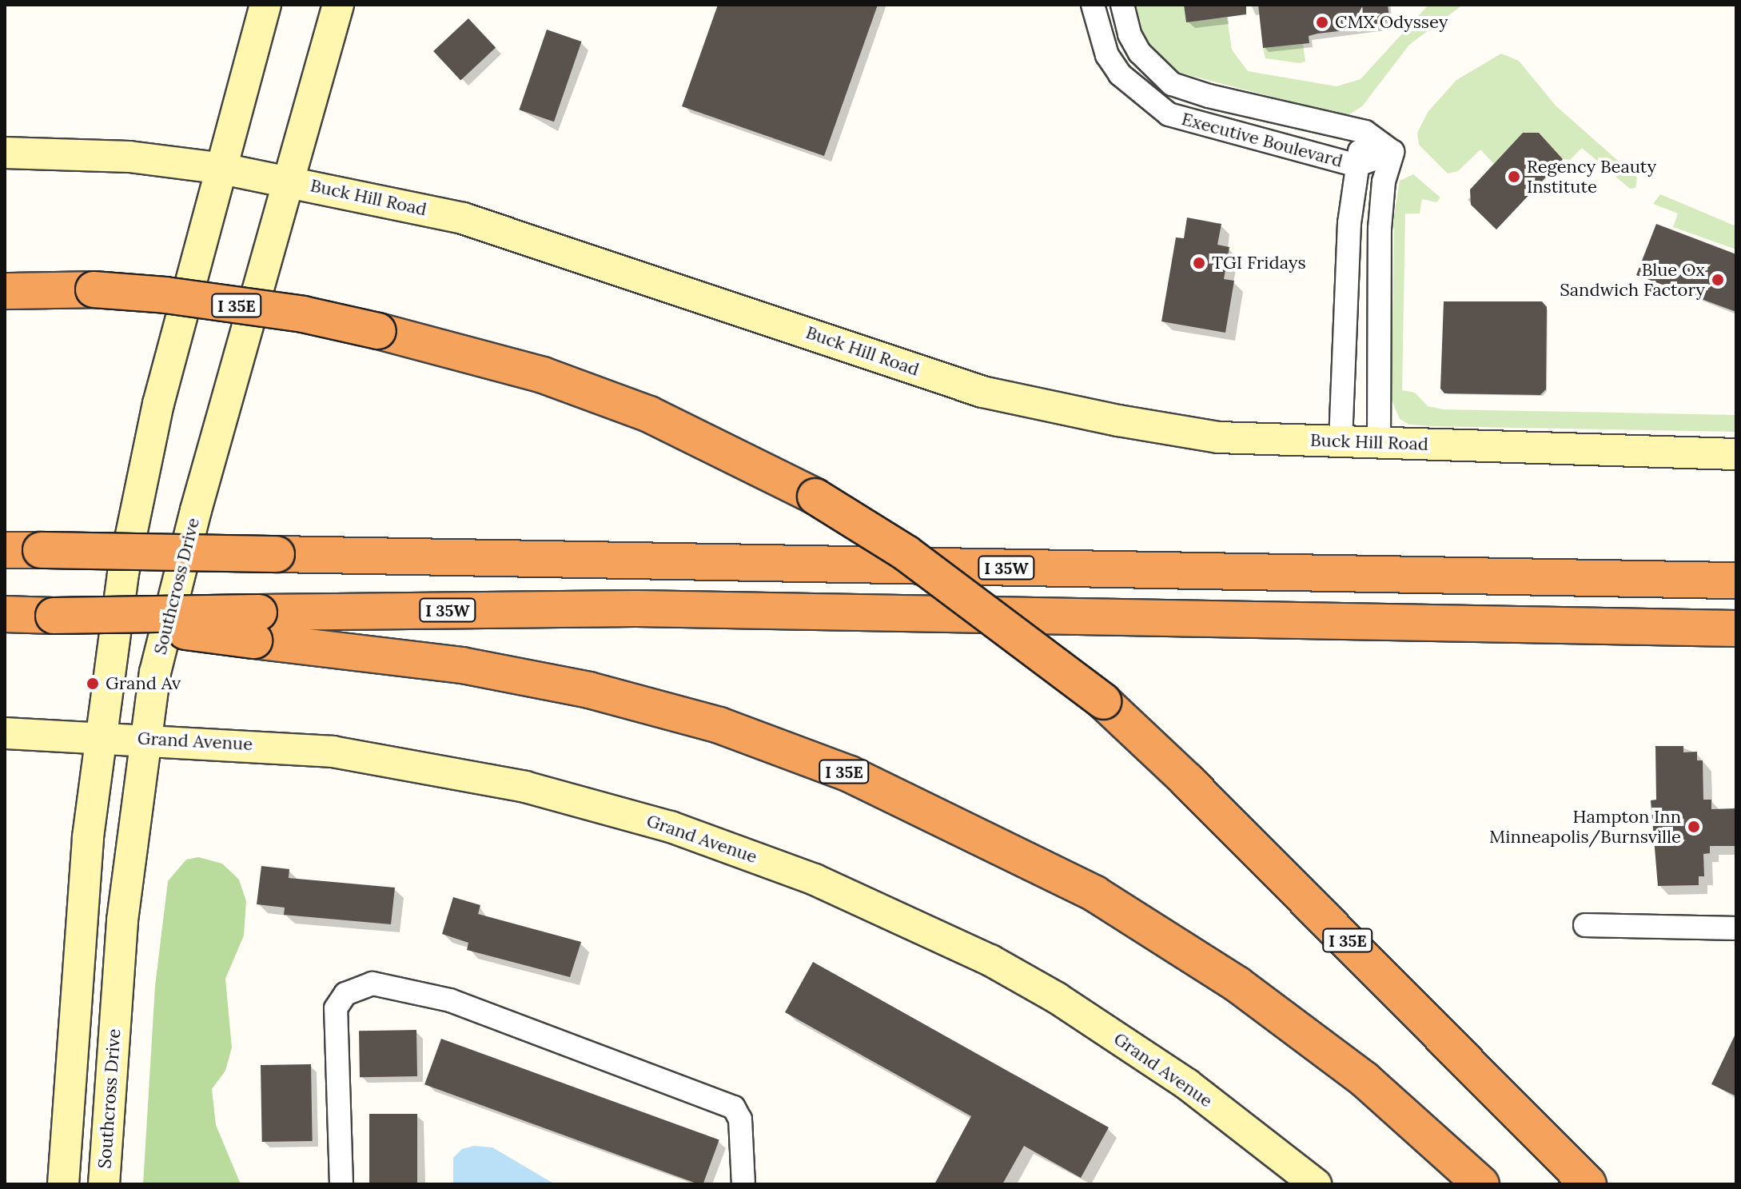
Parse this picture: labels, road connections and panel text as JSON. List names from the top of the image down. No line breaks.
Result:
{"streets":{"highway":["I 35E","I 35W"],"street":["Executive Boulevard","Buck Hill Road","Southcross Drive","Grand Avenue"]},"crossings":[["Buck Hill Road","Southcross Drive"],["I 35E","I 35W"],["Southcross Drive","Grand Avenue"]],"places":["CMX Odyssey","Regency Beauty Institute","TGI Fridays","Blue Ox Sandwich Factory","Grand Av","Hampton Inn Minneapolis/Burnsville"]}
